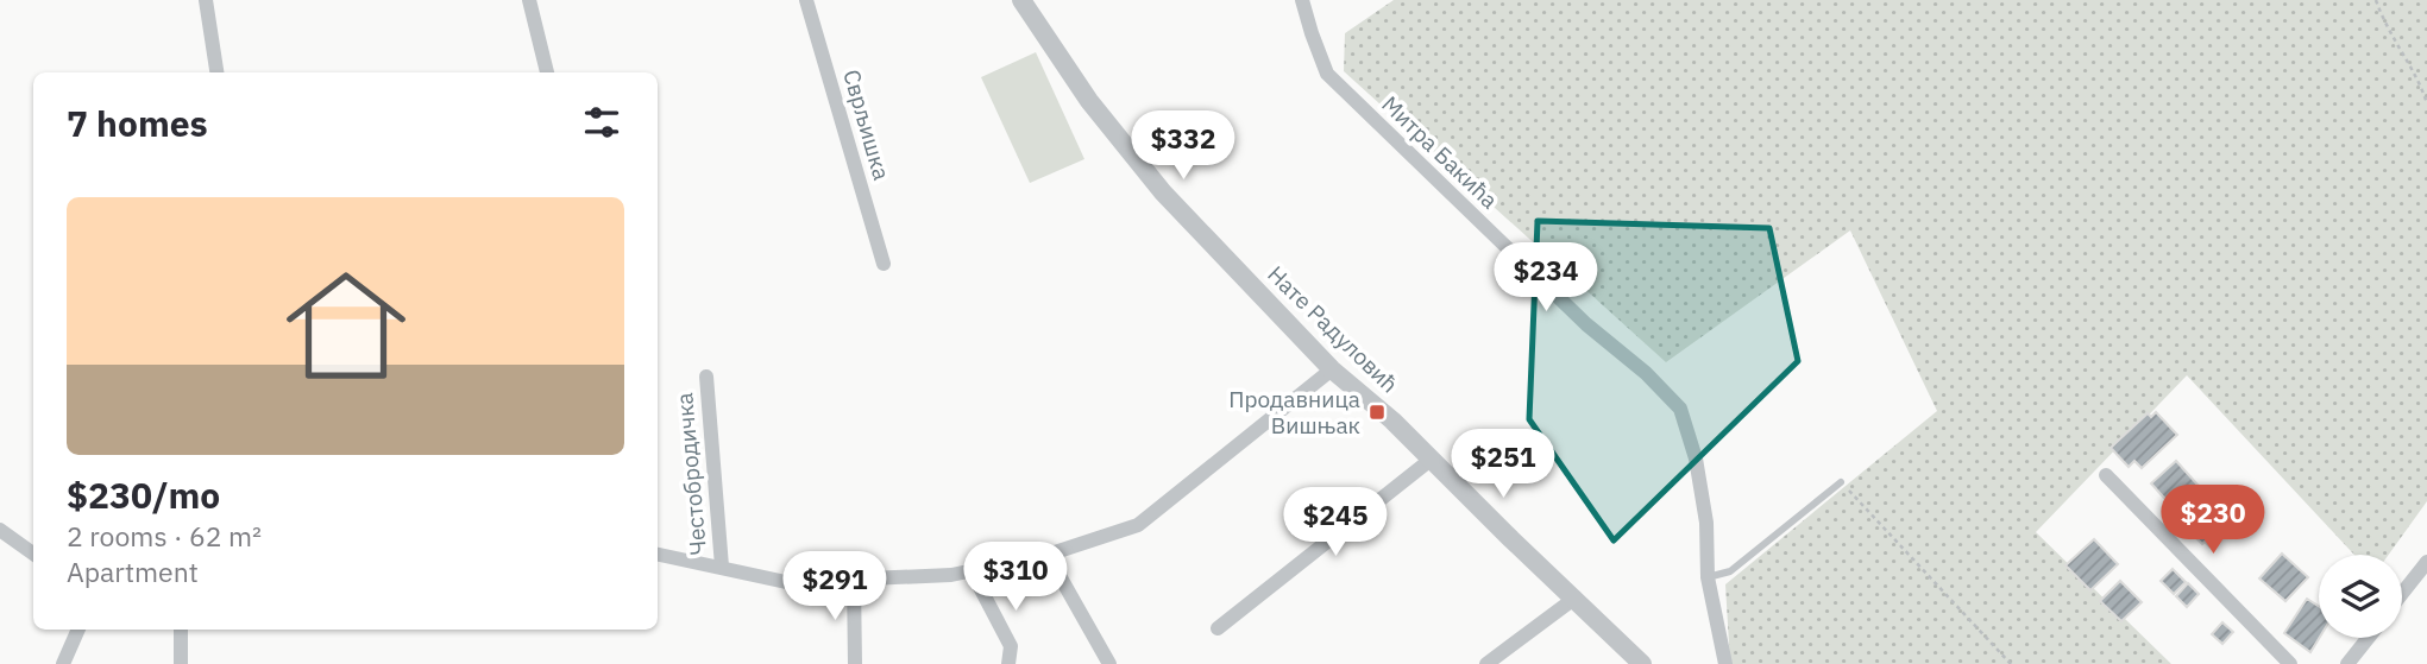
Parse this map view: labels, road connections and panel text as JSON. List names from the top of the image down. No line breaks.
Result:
{"streets":{"street":["Сврљишка","Митра Бакића","Нате Радуловић","Честобродичка"]},"places":{"transit":["Продавница Вишњак"]},"page":{"heading":"7 homes","price":["$332","$234","$251","$230","$245","$310","$291"],"list":[{"name":"$230/mo","note":"2 rooms · 62 m² · Apartment"}]}}
